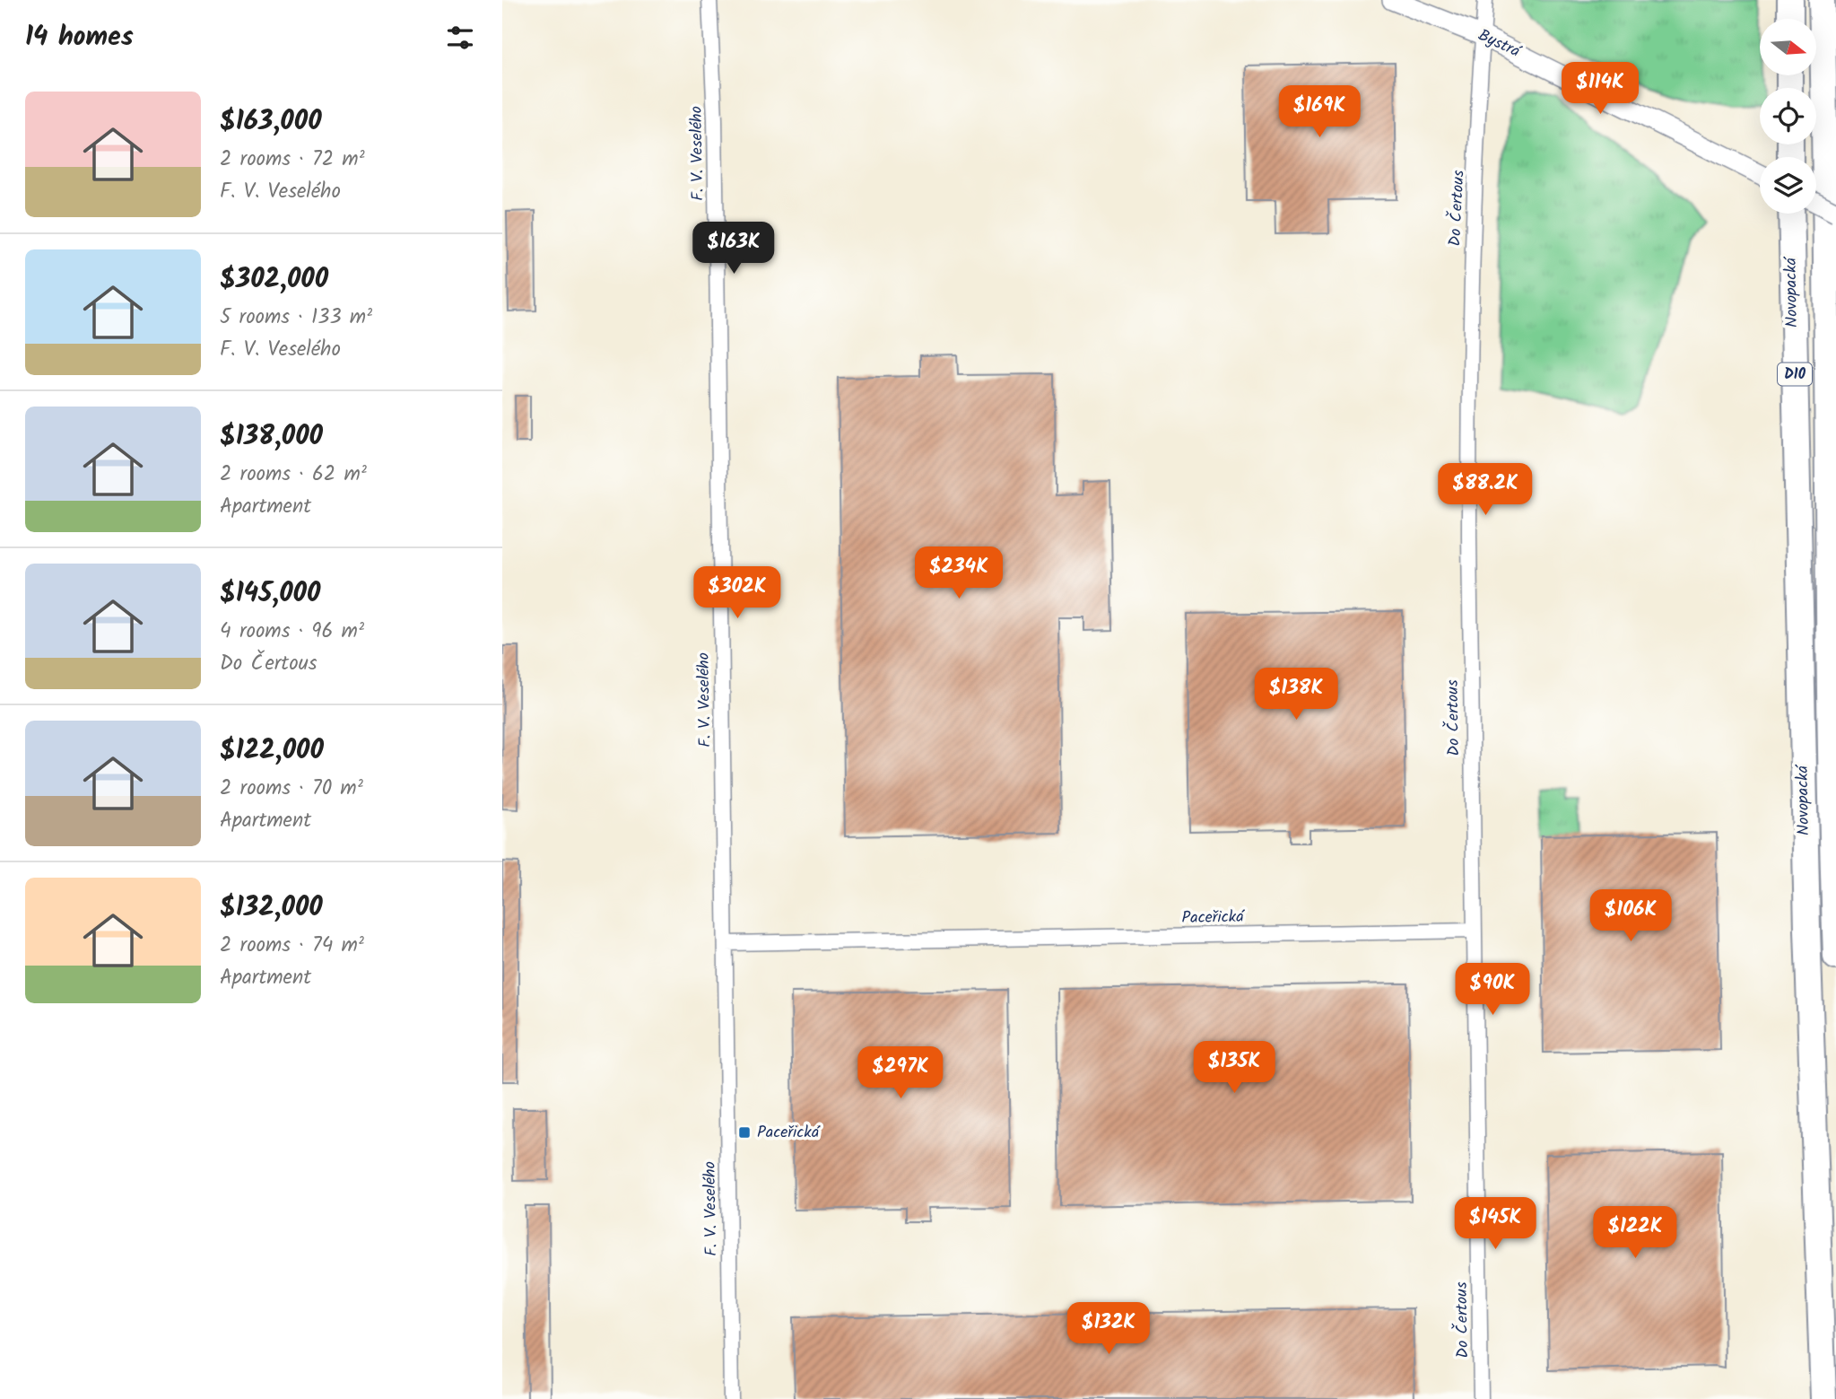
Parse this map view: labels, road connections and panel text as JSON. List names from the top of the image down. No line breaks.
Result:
{"streets":{"highway":["Novopacká","D10"],"street":["Bystrá","F. V. Veselého","Do Čertous","Paceřická"]},"crossings":[["Bystrá","Do Čertous"],["F. V. Veselého","Paceřická"],["Do Čertous","Paceřická"]],"places":{"transit":["Paceřická"]},"north":"right","page":{"heading":"14 homes","price":["$114K","$169K","$163K","$88.2K","$234K","$302K","$138K","$106K","$90K","$135K","$297K","$145K","$122K","$132K"],"list":[{"name":"$163,000","note":"2 rooms · 72 m² · F. V. Veselého"},{"name":"$302,000","note":"5 rooms · 133 m² · F. V. Veselého"},{"name":"$138,000","note":"2 rooms · 62 m² · Apartment"},{"name":"$145,000","note":"4 rooms · 96 m² · Do Čertous"},{"name":"$122,000","note":"2 rooms · 70 m² · Apartment"},{"name":"$132,000","note":"2 rooms · 74 m² · Apartment"}]}}
